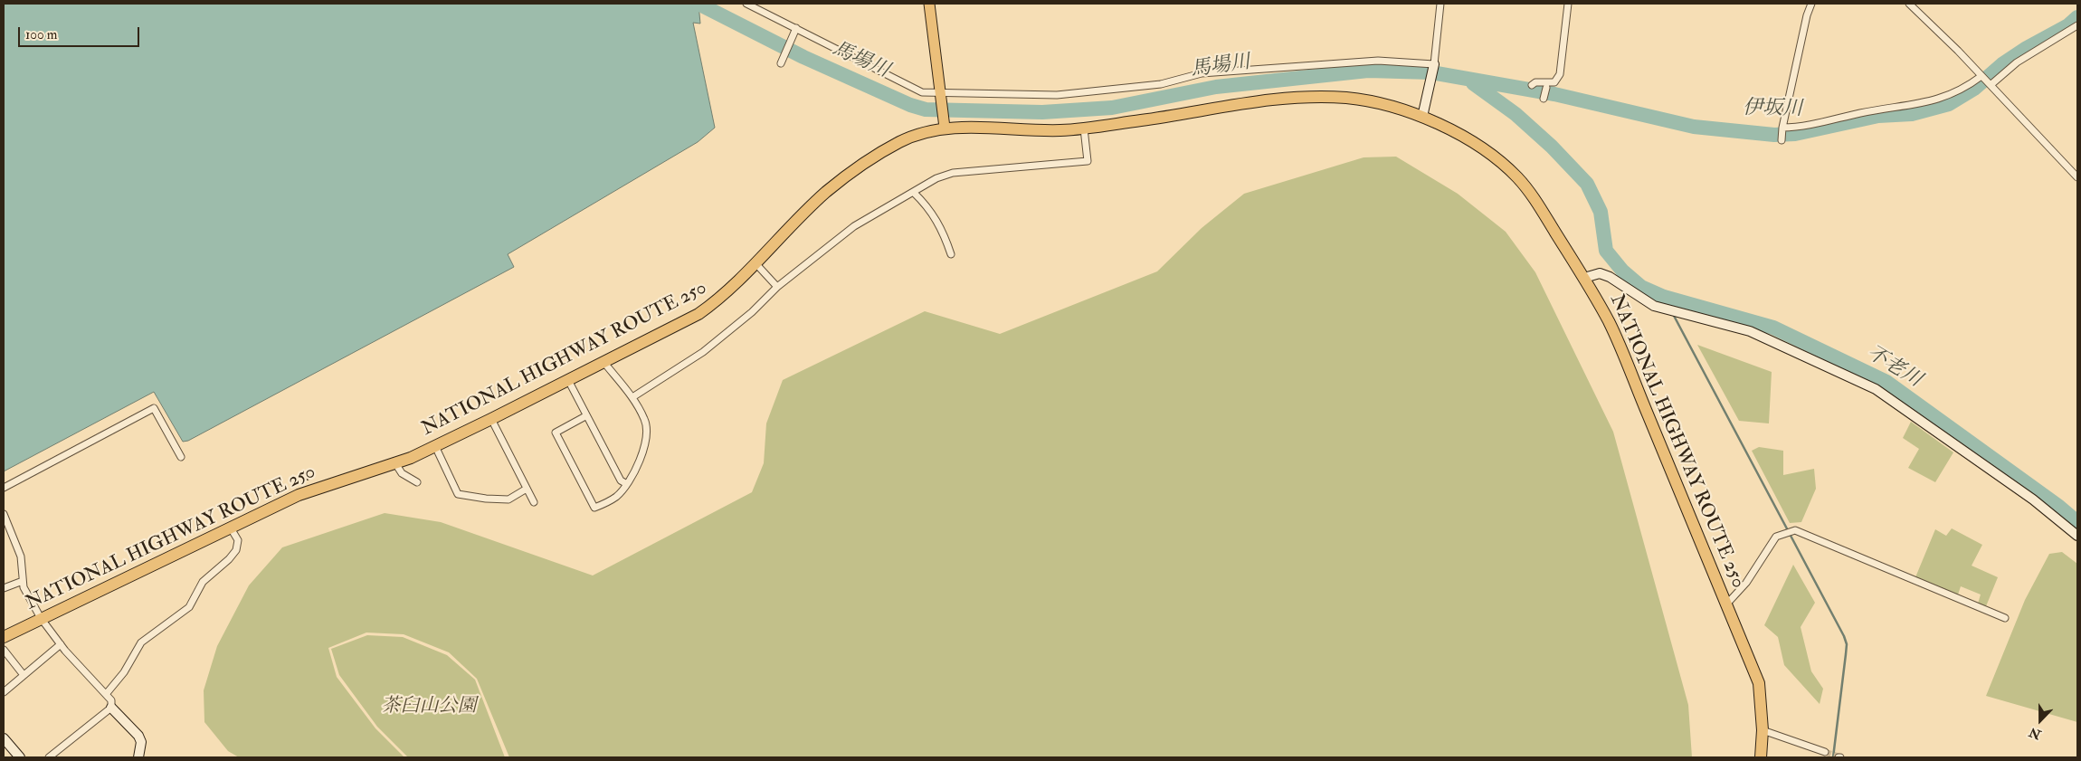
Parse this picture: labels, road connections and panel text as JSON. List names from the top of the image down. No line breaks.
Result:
{"streets":{"highway":["NATIONAL HIGHWAY ROUTE 250"]},"water":["馬場川","伊坂川","不老川"],"parks":["茶臼山公園"],"scale_bar":"100 m","north":"bottom"}
